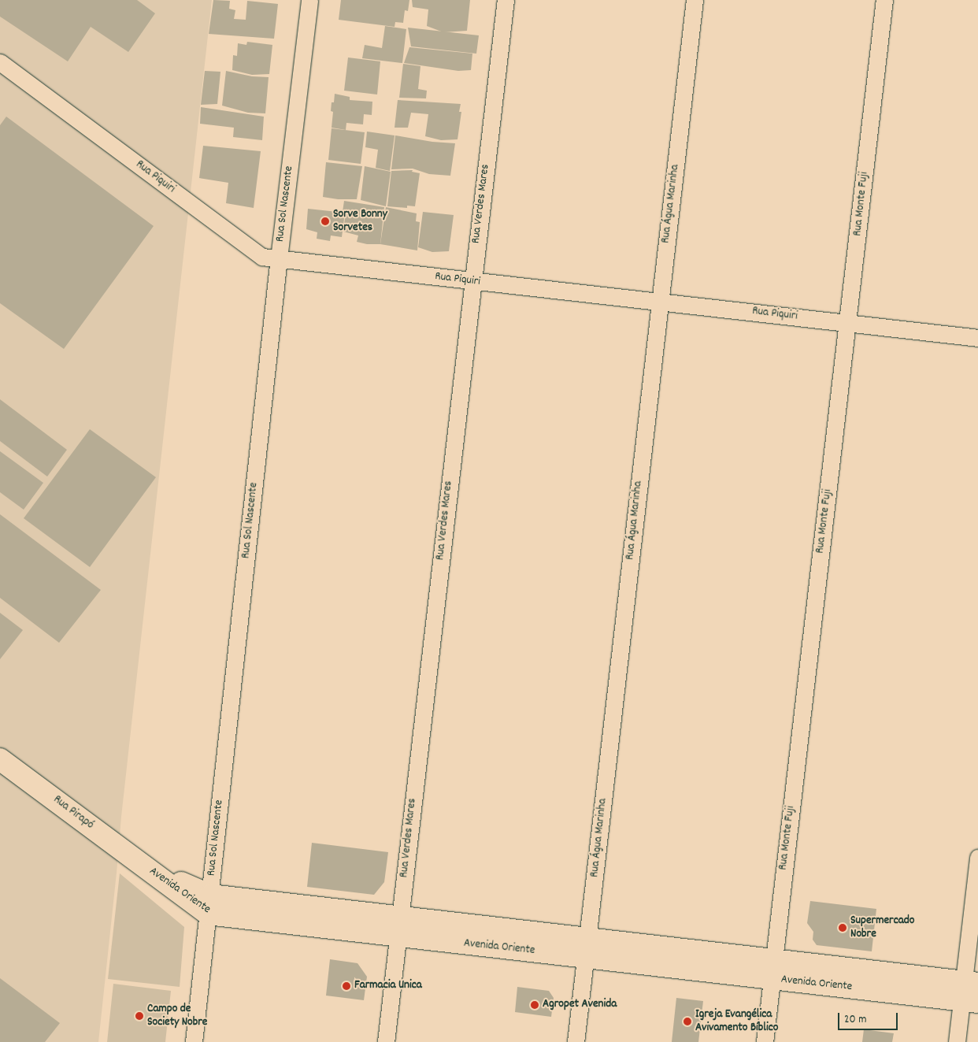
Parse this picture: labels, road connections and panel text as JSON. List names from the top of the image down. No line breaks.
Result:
{"streets":{"street":["Rua Piquiri","Rua Sol Nascente","Rua Verdes Mares","Rua Água Marinha","Rua Monte Fuji","Rua Pirapó","Avenida Oriente"]},"crossings":[["Rua Piquiri","Rua Sol Nascente"],["Rua Piquiri","Rua Verdes Mares"],["Rua Piquiri","Rua Água Marinha"],["Rua Piquiri","Rua Monte Fuji"],["Rua Sol Nascente","Avenida Oriente"],["Rua Verdes Mares","Avenida Oriente"],["Rua Água Marinha","Avenida Oriente"],["Rua Monte Fuji","Avenida Oriente"],["Rua Pirapó","Avenida Oriente"]],"places":["Sorve Bonny Sorvetes","Supermercado Nobre","Farmacia Unica","Agropet Avenida","Campo de Society Nobre","Igreja Evangélica Avivamento Bíblico"],"scale_bar":"20 m"}
